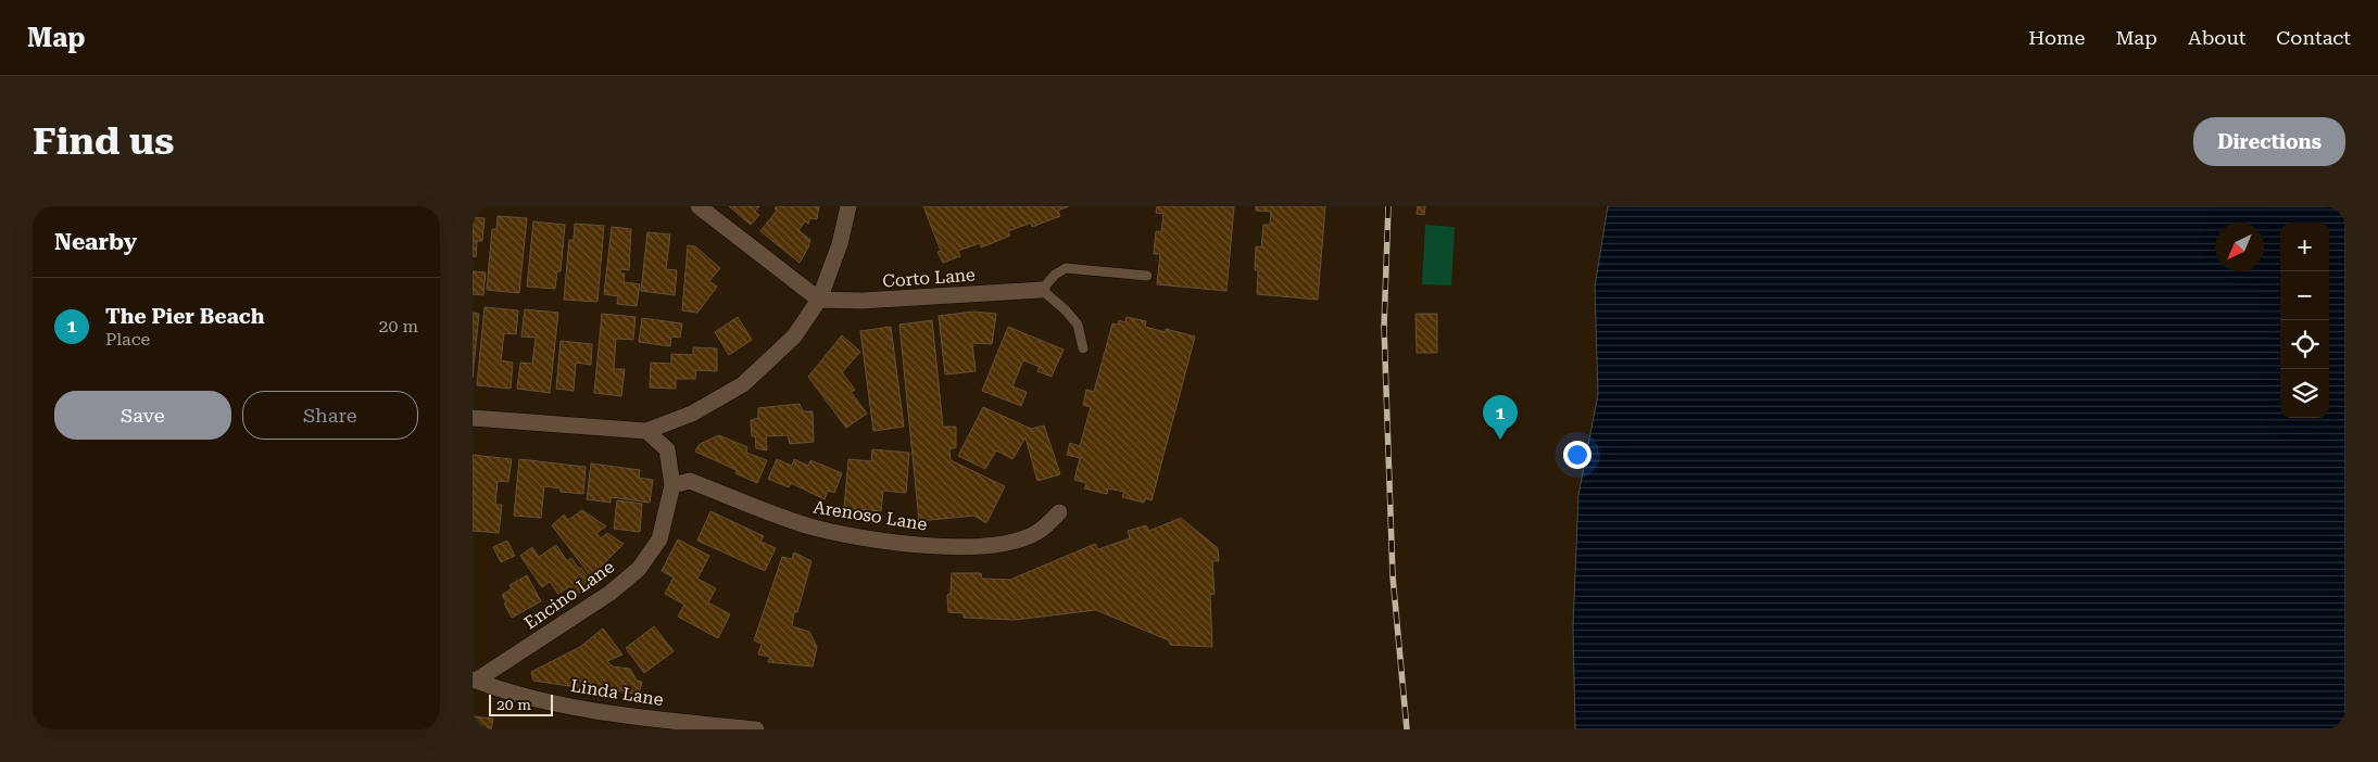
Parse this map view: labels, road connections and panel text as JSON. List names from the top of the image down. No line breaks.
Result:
{"streets":{"street":["Corto Lane","Arenoso Lane","Encino Lane","Linda Lane"]},"crossings":[["Arenoso Lane","Encino Lane"],["Encino Lane","Linda Lane"]],"scale_bar":"20 m","north":"bottom left","page":{"header":"Map","nav":["Home","Map","About","Contact"],"buttons":["Directions",["Save","Share"]],"title":"Find us","heading":"Nearby","map_buttons":["+","−"],"list":[{"mark":"1","name":"The Pier Beach","note":"Place","value":"20 m"}],"pins":"1","scale":"20 m"}}
